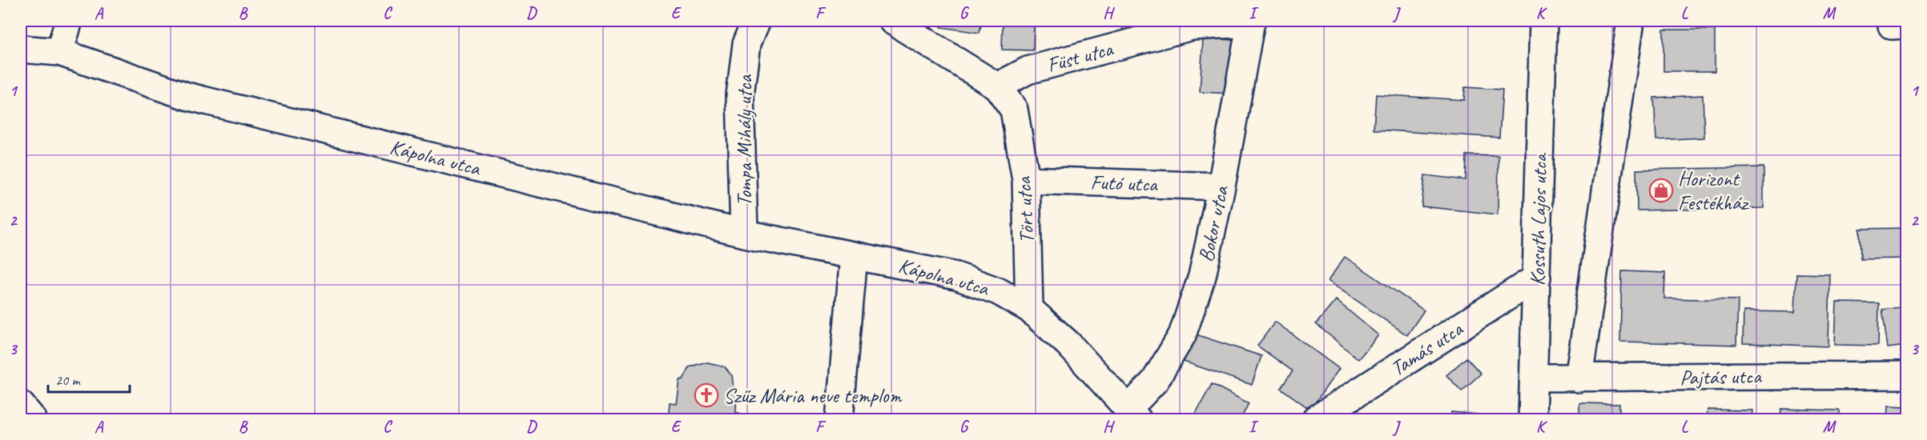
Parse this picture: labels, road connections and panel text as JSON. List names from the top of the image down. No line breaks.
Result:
{"streets":{"street":["Füst utca","Tompa Mihály utca","Kápolna utca","Futó utca","Tört utca","Kossuth Lajos utca","Bokor utca","Tamás utca","Pajtás utca"]},"crossings":[["Füst utca","Tört utca"],["Füst utca","Bokor utca"],["Tompa Mihály utca","Kápolna utca"],["Kápolna utca","Tört utca"],["Futó utca","Tört utca"],["Futó utca","Bokor utca"],["Kossuth Lajos utca","Tamás utca"],["Kossuth Lajos utca","Pajtás utca"]],"places":{"shop":["Horizont Festékház"],"church":["Szűz Mária neve templom"]},"scale_bar":"20 m","grid":{"columns":["A","B","C","D","E","F","G","H","I","J","K","L","M"],"rows":["1","2","3"]}}
